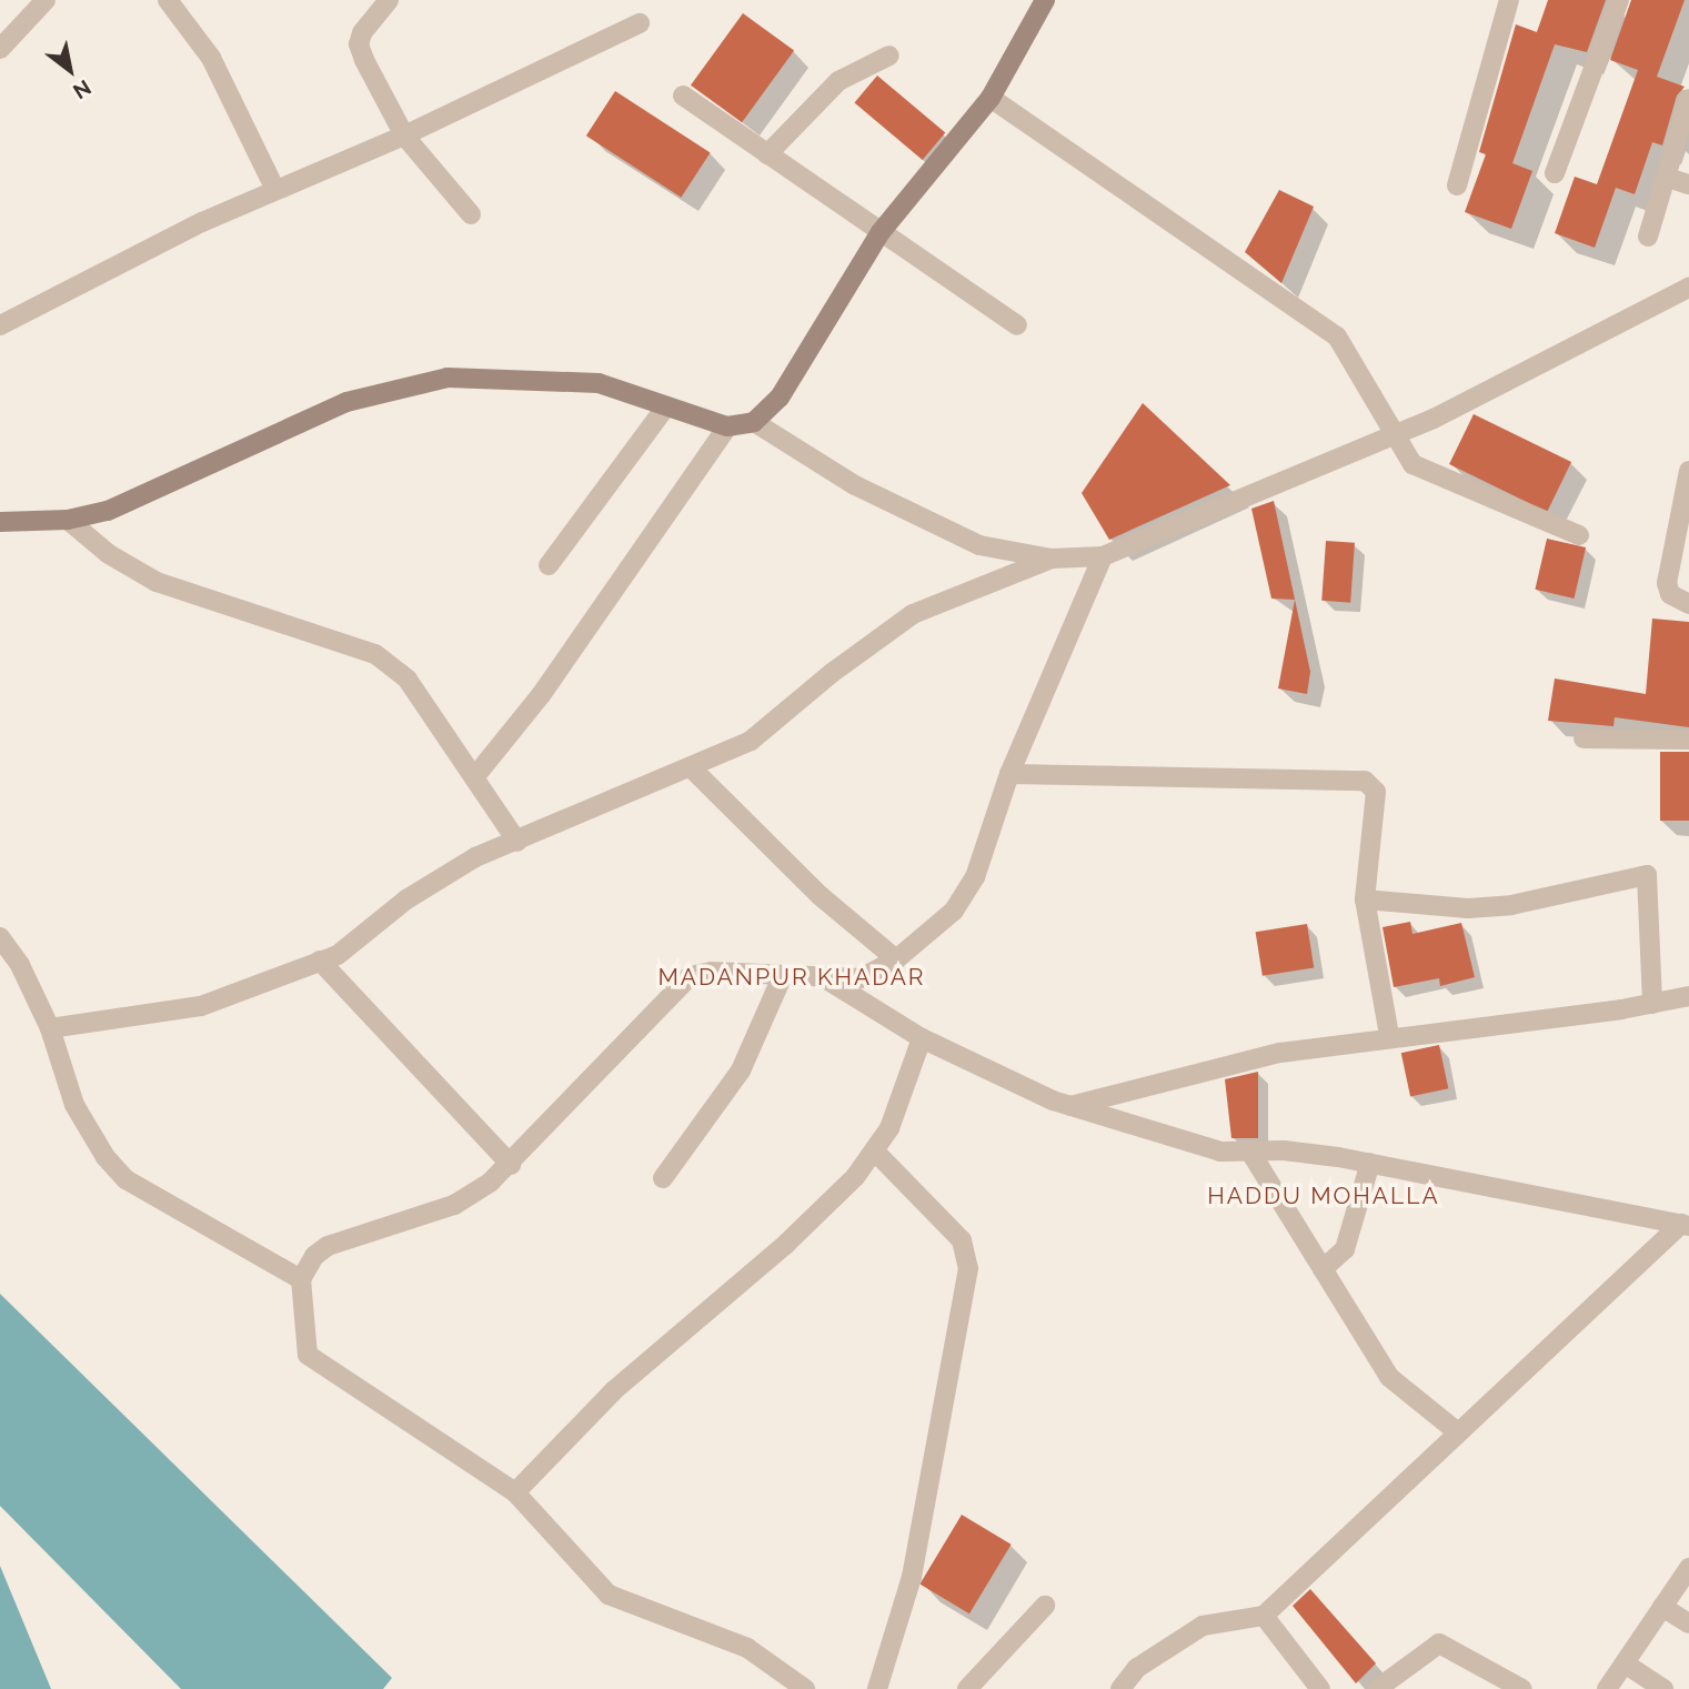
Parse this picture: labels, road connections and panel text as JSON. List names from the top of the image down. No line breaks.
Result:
{"districts":["MADANPUR KHADAR","HADDU MOHALLA"],"north":"bottom right"}
